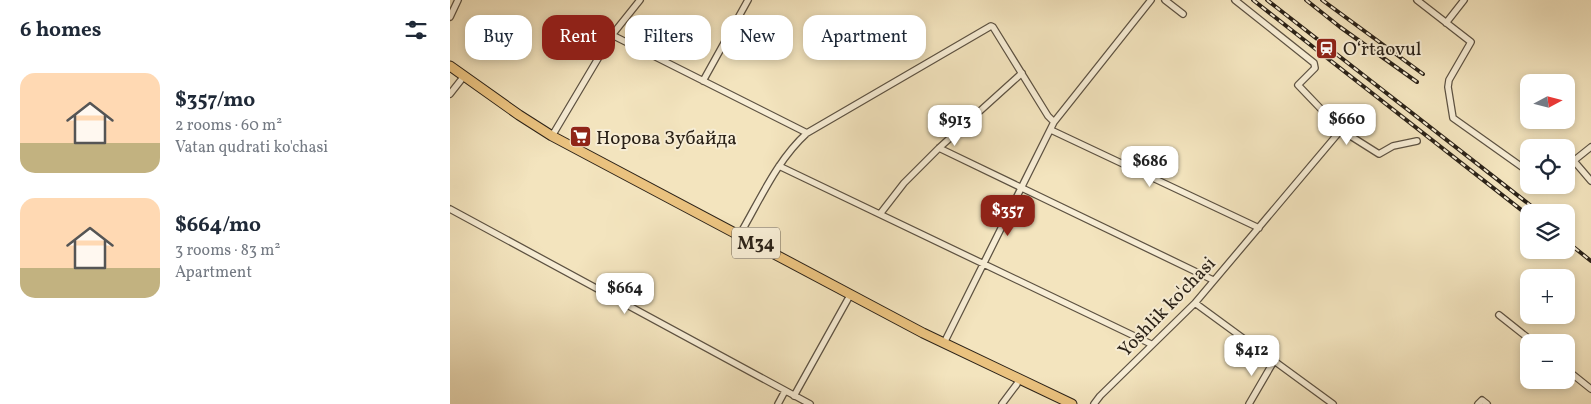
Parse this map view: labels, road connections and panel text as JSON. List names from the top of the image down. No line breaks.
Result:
{"streets":{"main road":["M34"],"street":["Yoshlik ko'chasi"]},"places":{"station":["Oʻrtaovul"],"supermarket":["Норова Зубайда"]},"north":"right","page":{"heading":"6 homes","chip":["Buy","Rent","Filters","New","Apartment"],"list":[{"name":"$357/mo","note":"2 rooms · 60 m² · Vatan qudrati ko'chasi"},{"name":"$664/mo","note":"3 rooms · 83 m² · Apartment"}],"map_buttons":["+","−"],"price":["$660","$913","$686","$357","$664","$412"]}}
